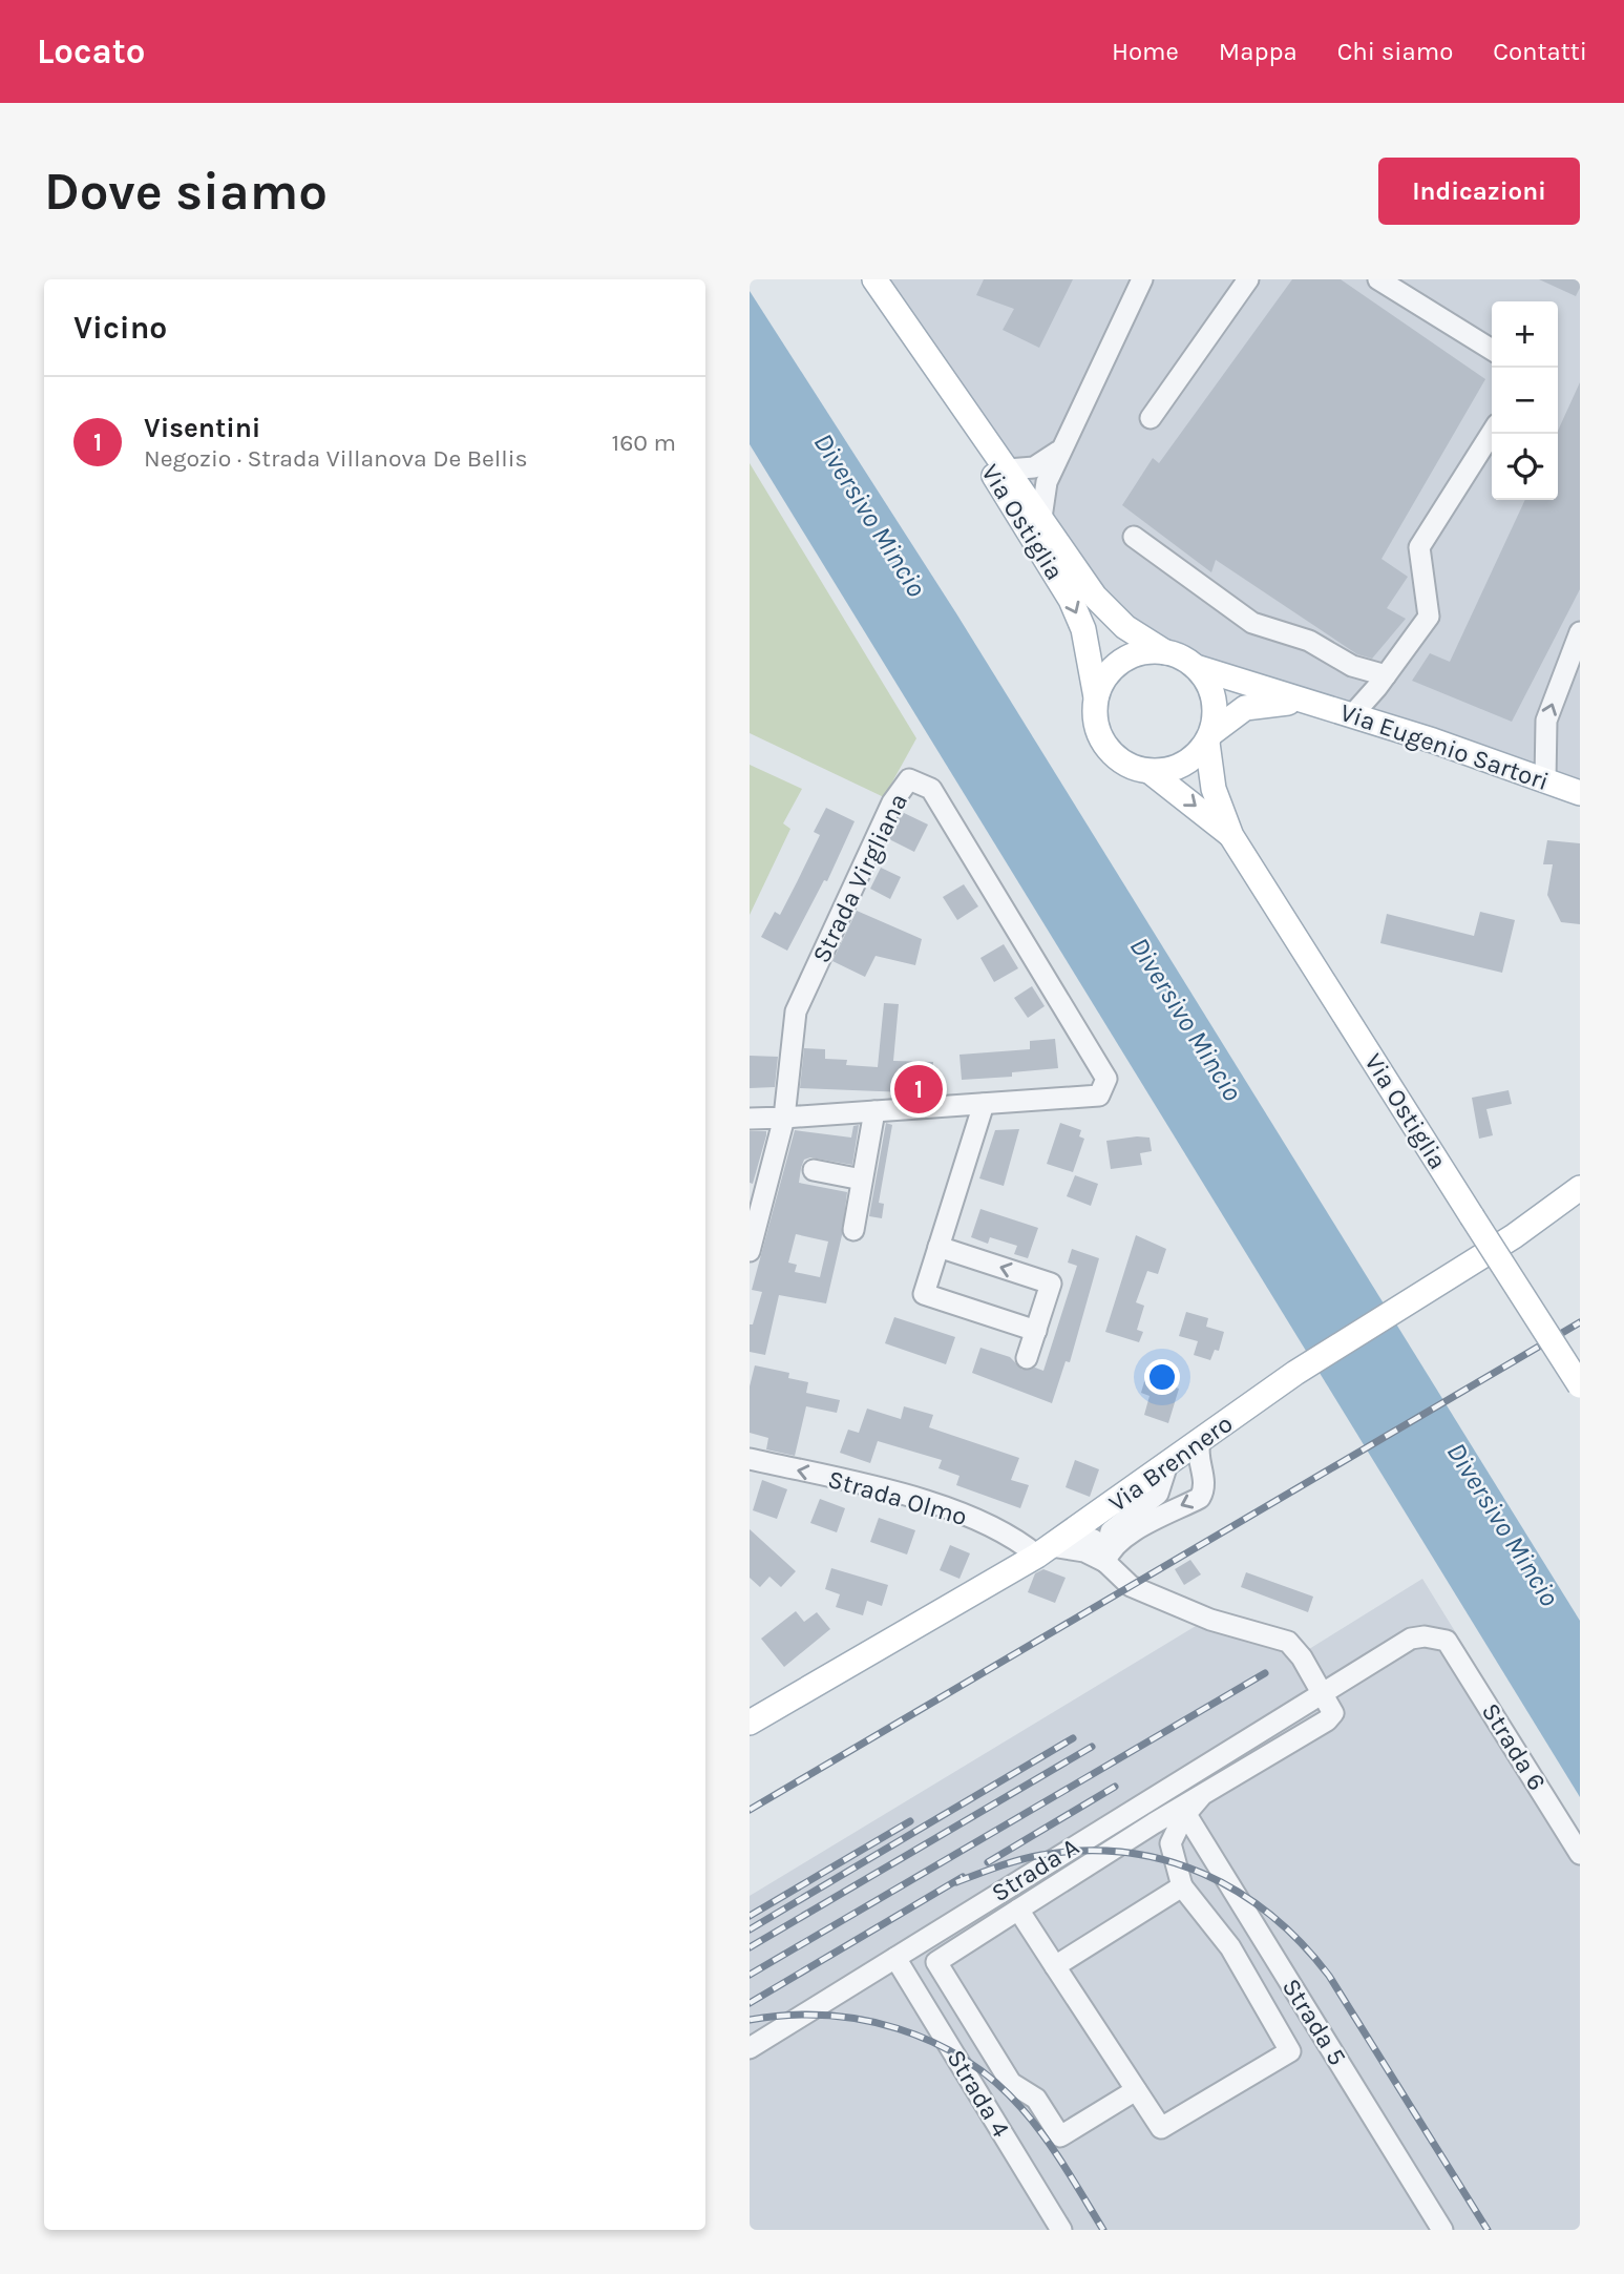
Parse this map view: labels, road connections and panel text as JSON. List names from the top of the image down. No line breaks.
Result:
{"streets":{"main road":["Via Ostiglia","Via Eugenio Sartori","Via Brennero"],"street":["Strada Virgliana","Strada Olmo","Strada 6","Strada A","Strada 5","Strada 4"]},"crossings":[["Via Ostiglia","Via Eugenio Sartori"],["Via Brennero","Strada Olmo"],["Strada 6","Strada A"],["Strada A","Strada 4"]],"one_way":["Strada Olmo"],"water":["Diversivo Mincio"],"page":{"header":"Locato","nav":["Home","Mappa","Chi siamo","Contatti"],"buttons":"Indicazioni","title":"Dove siamo","heading":"Vicino","map_buttons":["+","−"],"list":[{"mark":"1","name":"Visentini","note":"Negozio · Strada Villanova De Bellis","value":"160 m"}],"pins":"1"}}
